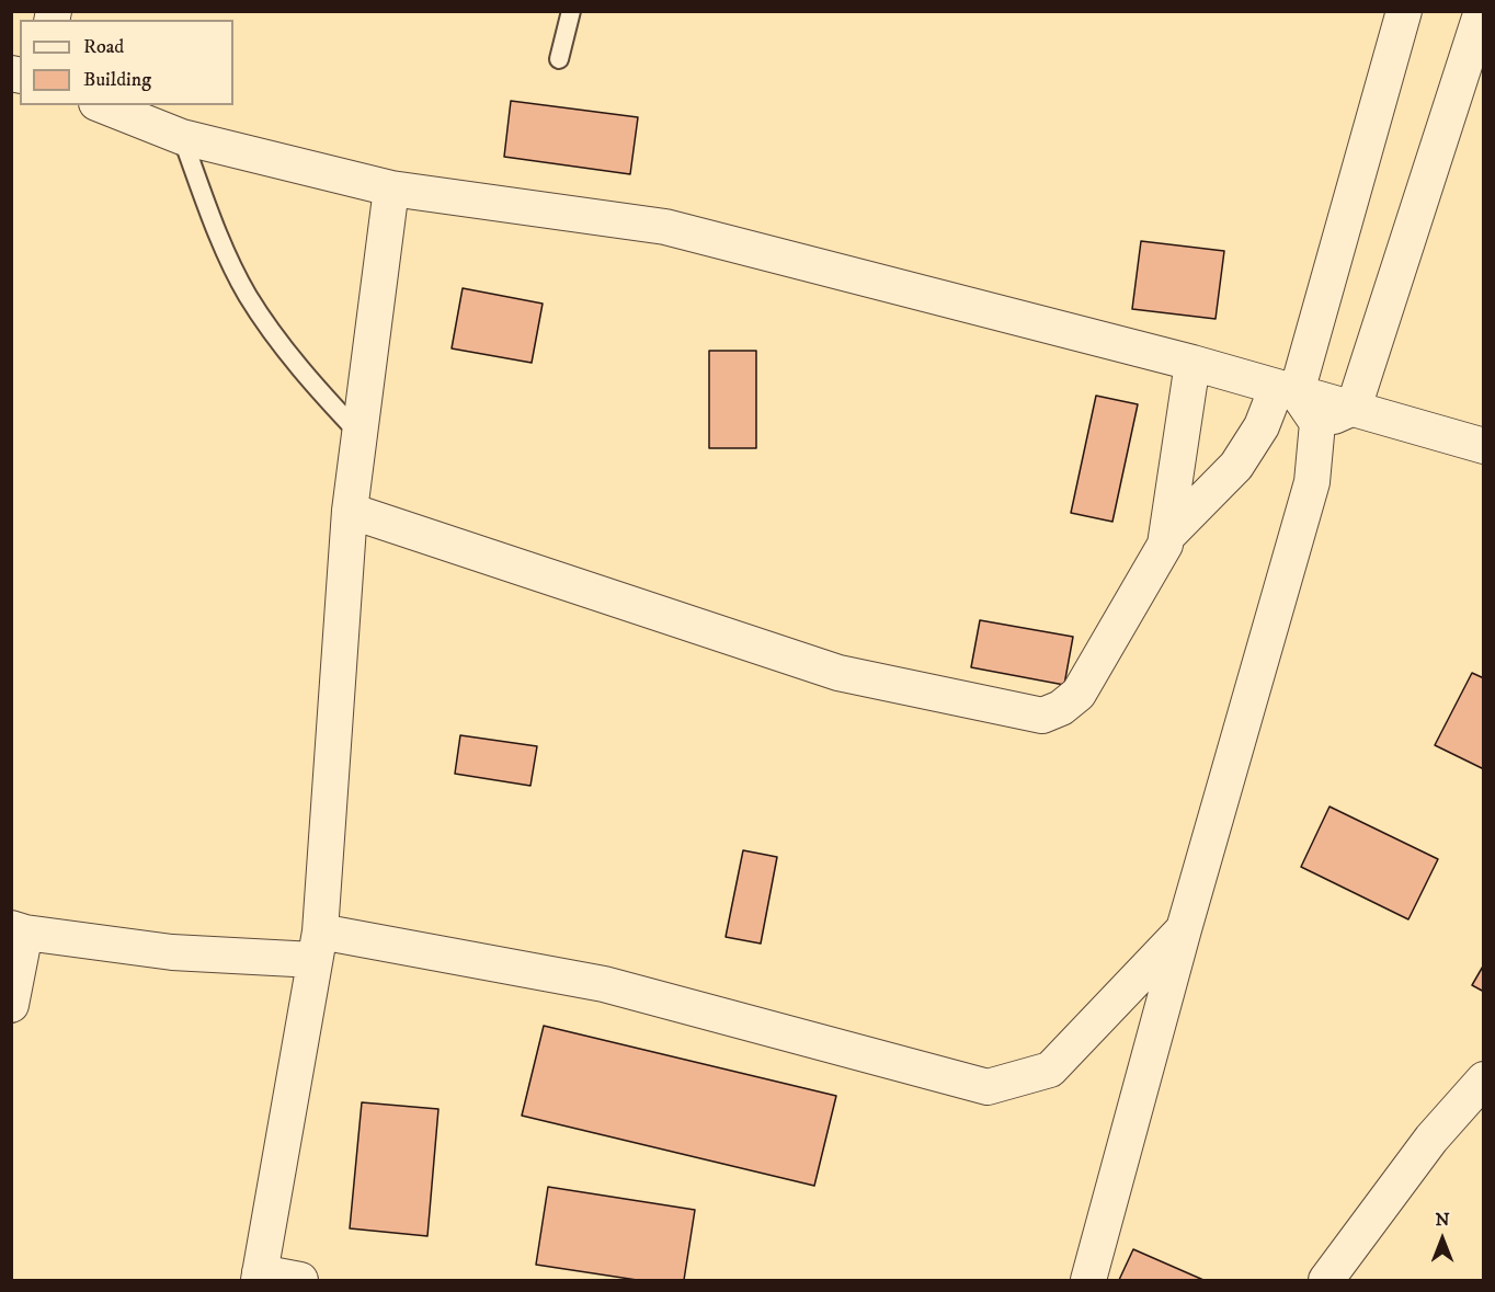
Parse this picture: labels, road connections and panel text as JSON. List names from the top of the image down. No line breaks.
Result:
{"legend":["Road","Building"],"north":"top"}
